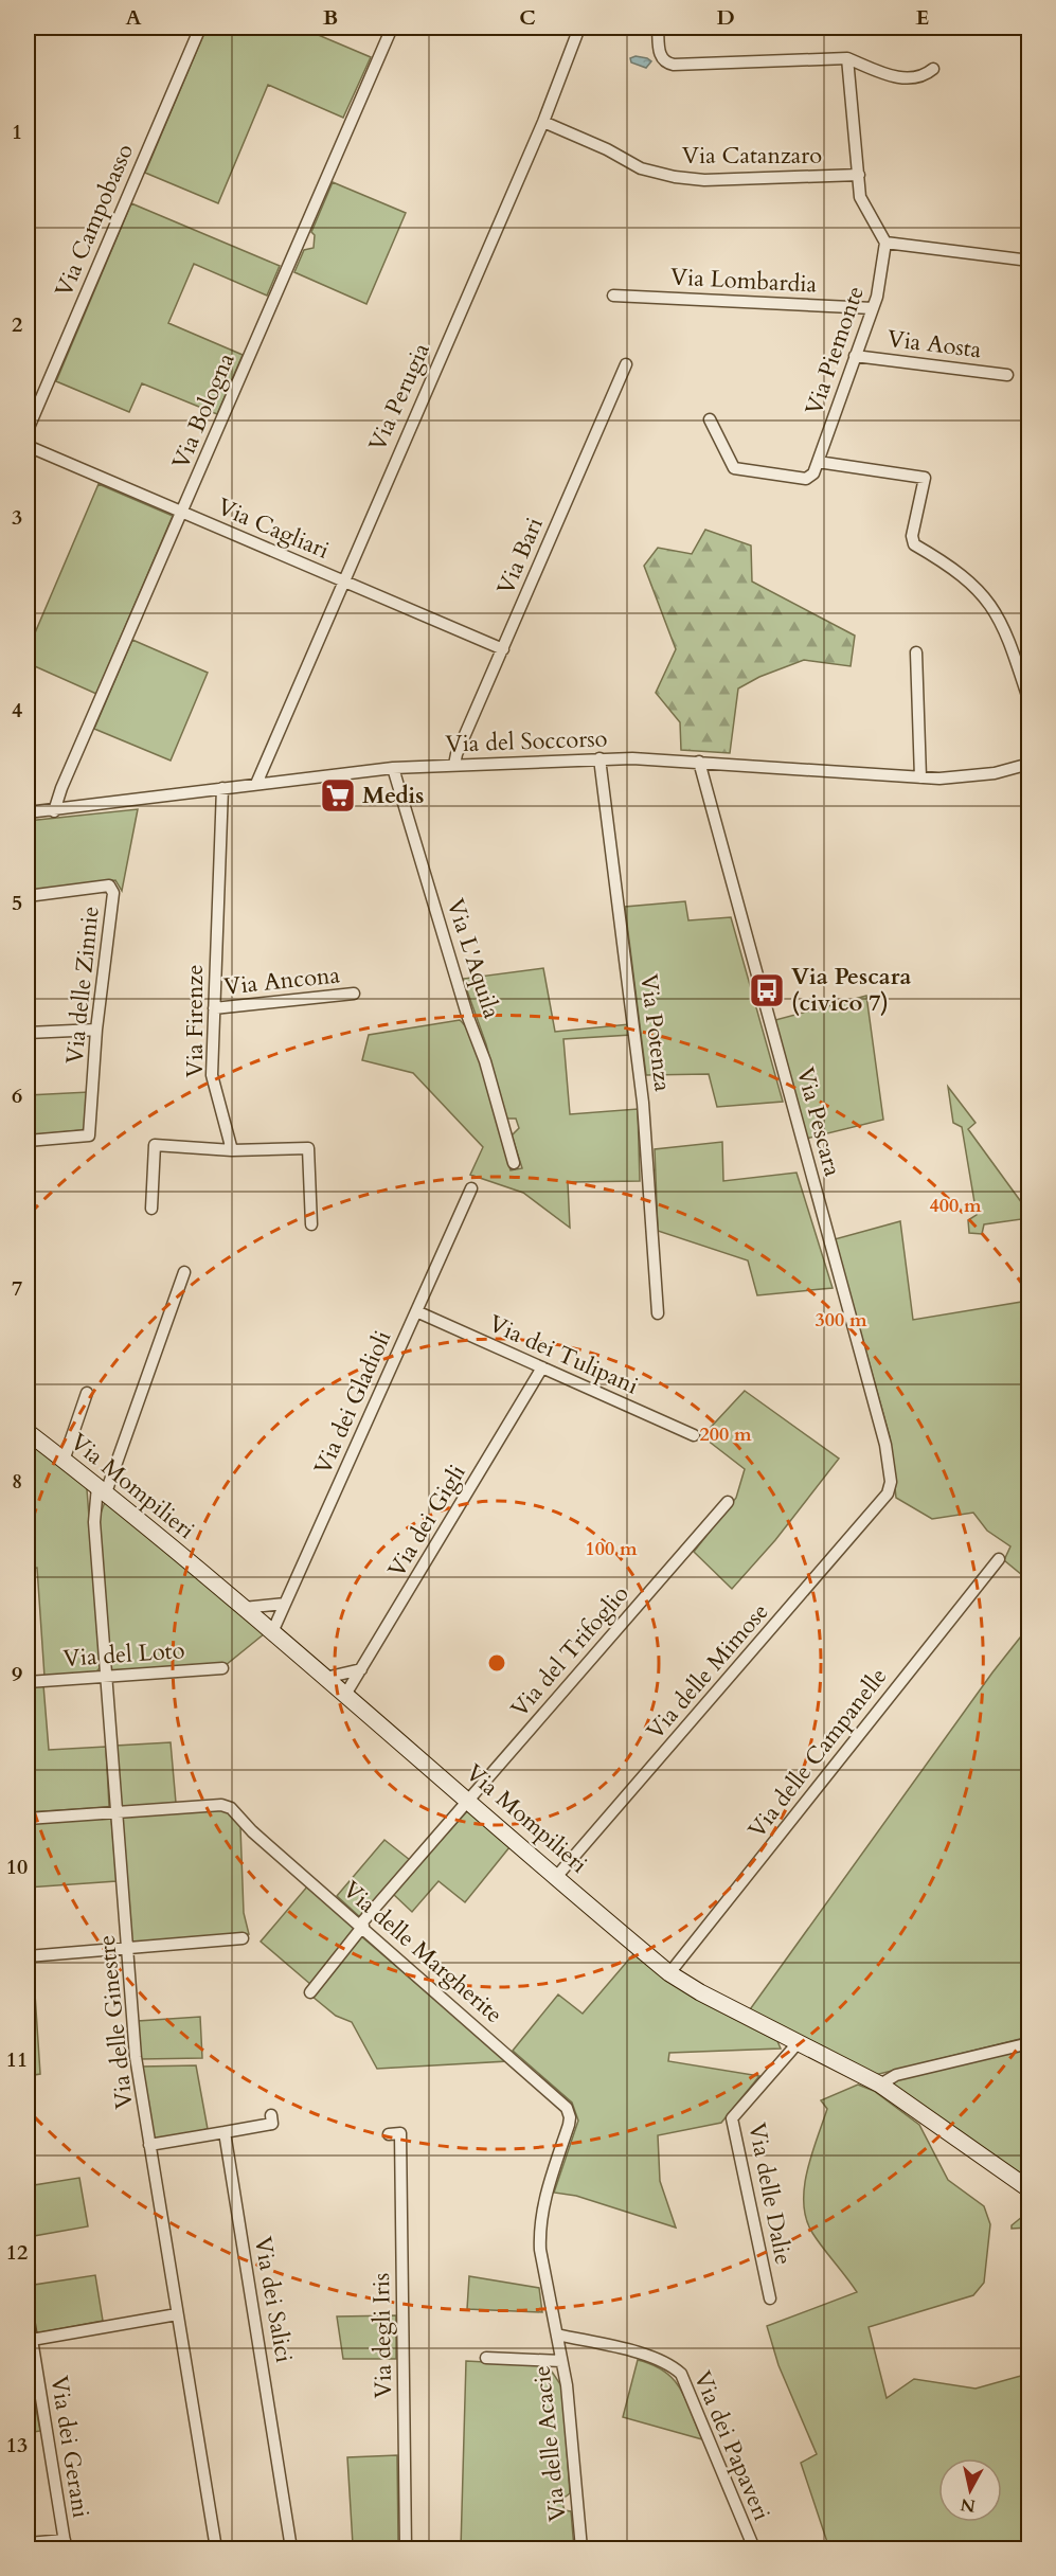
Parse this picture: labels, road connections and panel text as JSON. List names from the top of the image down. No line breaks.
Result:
{"streets":{"street":["Via Catanzaro","Via Campobasso","Via Lombardia","Via Aosta","Via Piemonte","Via Perugia","Via Bologna","Via Cagliari","Via Bari","Via del Soccorso","Via L'Aquila","Via Ancona","Via delle Zinnie","Via Firenze","Via Potenza","Via Pescara","Via dei Tulipani","Via dei Gladioli","Via Mompilieri","Via dei Gigli","Via del Trifoglio","Via del Loto","Via delle Mimose","Via delle Campanelle","Via delle Margherite","Via delle Ginestre","Via delle Dalie","Via dei Salici","Via degli Iris","Via delle Acacie","Via dei Papaveri","Via dei Gerani"]},"crossings":[["Via Catanzaro","Via Perugia"],["Via Lombardia","Via Piemonte"],["Via Aosta","Via Piemonte"],["Via Perugia","Via Cagliari"],["Via Perugia","Via del Soccorso"],["Via Bologna","Via Cagliari"],["Via Bologna","Via del Soccorso"],["Via Cagliari","Via Bari"],["Via Bari","Via del Soccorso"],["Via del Soccorso","Via L'Aquila"],["Via del Soccorso","Via Firenze"],["Via del Soccorso","Via Potenza"],["Via del Soccorso","Via Pescara"],["Via Ancona","Via Firenze"],["Via Pescara","Via delle Mimose"],["Via dei Tulipani","Via dei Gladioli"],["Via dei Tulipani","Via dei Gigli"],["Via dei Gladioli","Via Mompilieri"],["Via Mompilieri","Via dei Gigli"],["Via Mompilieri","Via del Trifoglio"],["Via Mompilieri","Via delle Mimose"],["Via Mompilieri","Via delle Campanelle"],["Via Mompilieri","Via delle Ginestre"],["Via Mompilieri","Via delle Dalie"],["Via del Trifoglio","Via delle Margherite"],["Via del Loto","Via delle Ginestre"],["Via delle Margherite","Via delle Ginestre"],["Via delle Margherite","Via delle Acacie"],["Via delle Margherite","Via dei Papaveri"],["Via delle Acacie","Via dei Papaveri"]],"places":{"supermarket":["Medis"],"bus stop":["Via Pescara (civico 7)"]},"north":"bottom","grid":{"columns":["A","B","C","D","E"],"rows":["1","2","3","4","5","6","7","8","9","10","11","12","13"]},"rings":["400 m","300 m","200 m","100 m"]}
